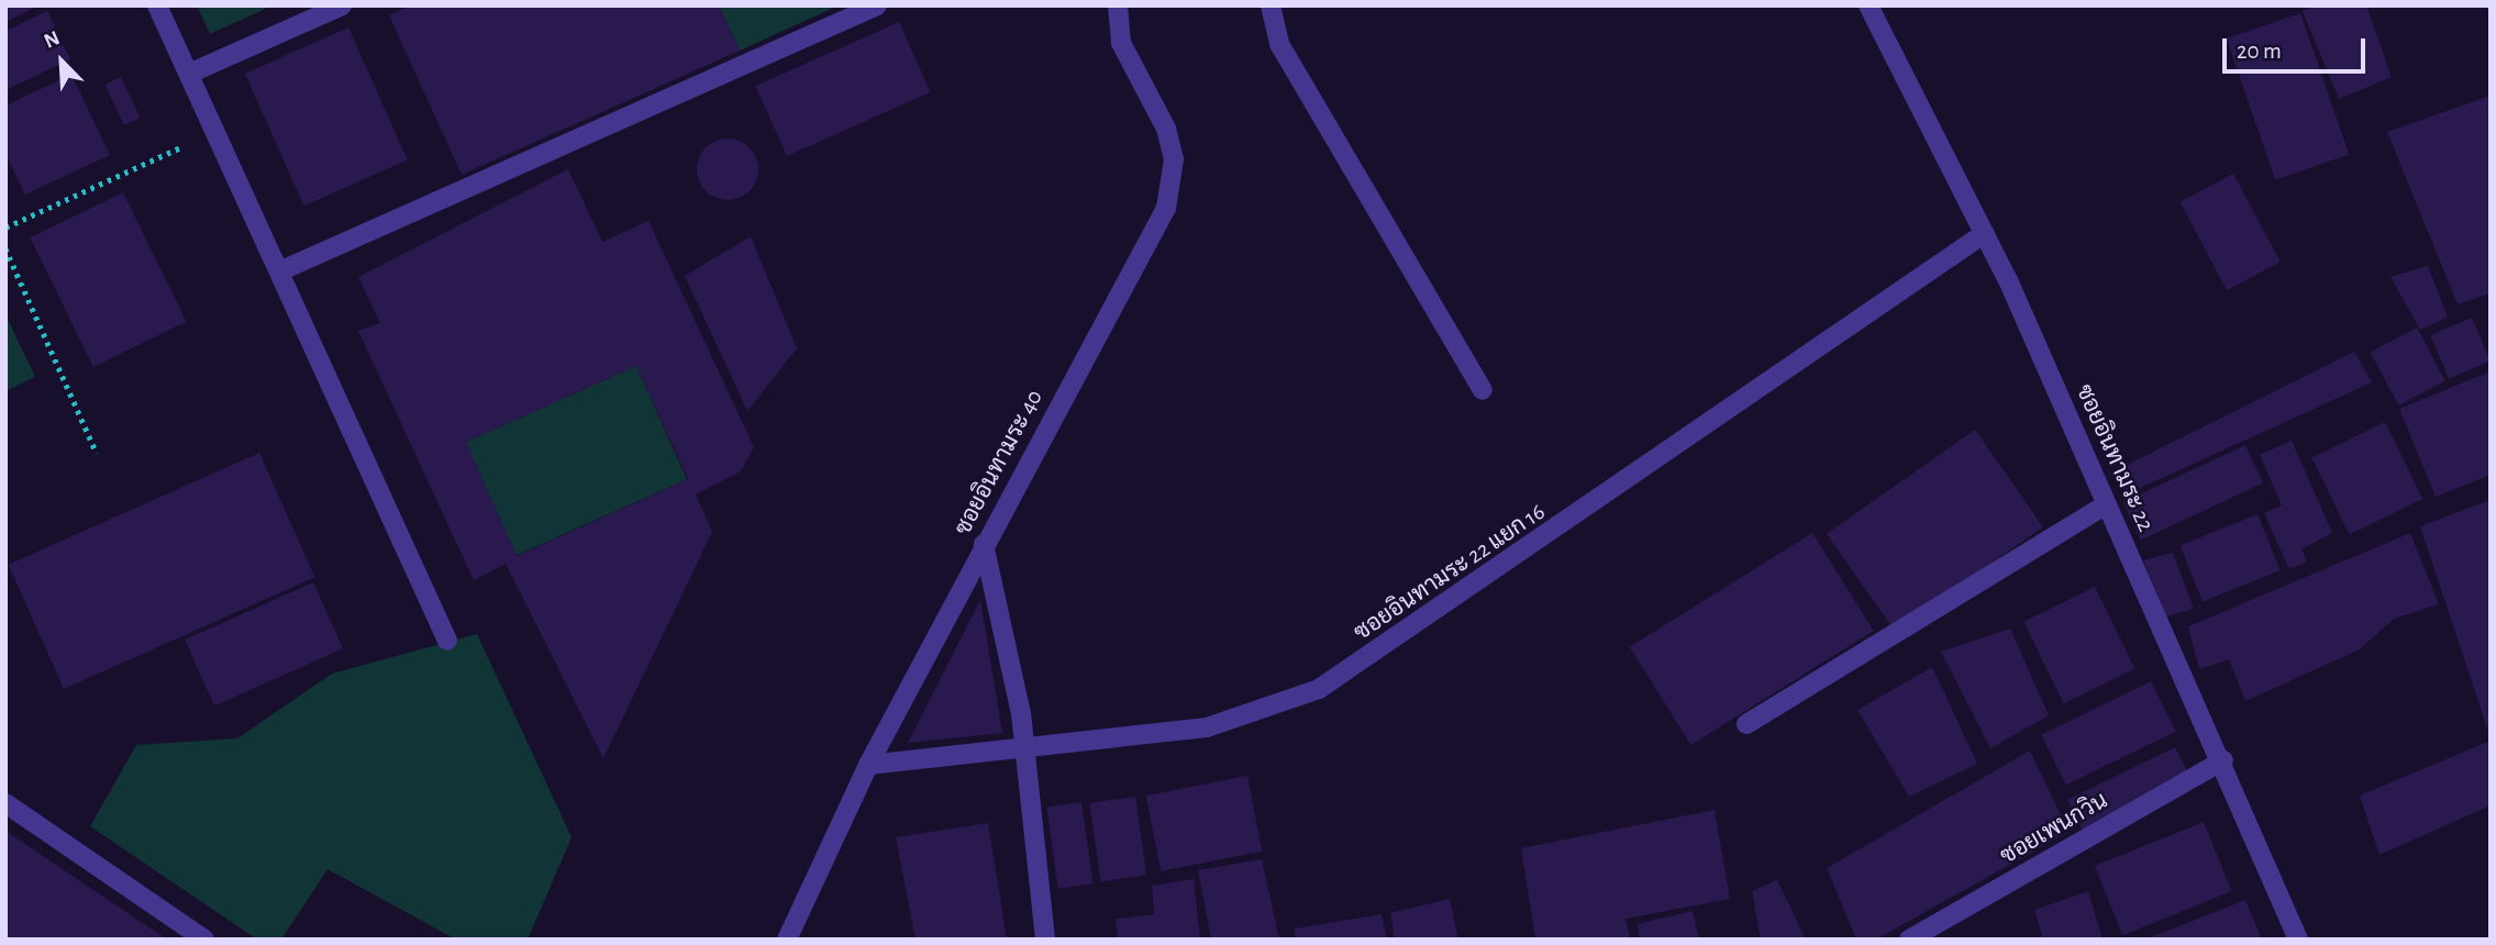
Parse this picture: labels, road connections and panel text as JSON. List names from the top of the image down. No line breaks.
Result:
{"streets":{"street":["ซอยอินทามระ 22","ซอยอินทามระ 40","ซอยอินทามระ 22 แยก 16","ซอยเพนกวิน"]},"crossings":[["ซอยอินทามระ 22","ซอยอินทามระ 22 แยก 16"],["ซอยอินทามระ 22","ซอยเพนกวิน"],["ซอยอินทามระ 40","ซอยอินทามระ 22 แยก 16"]],"scale_bar":"20 m","north":"top left"}
